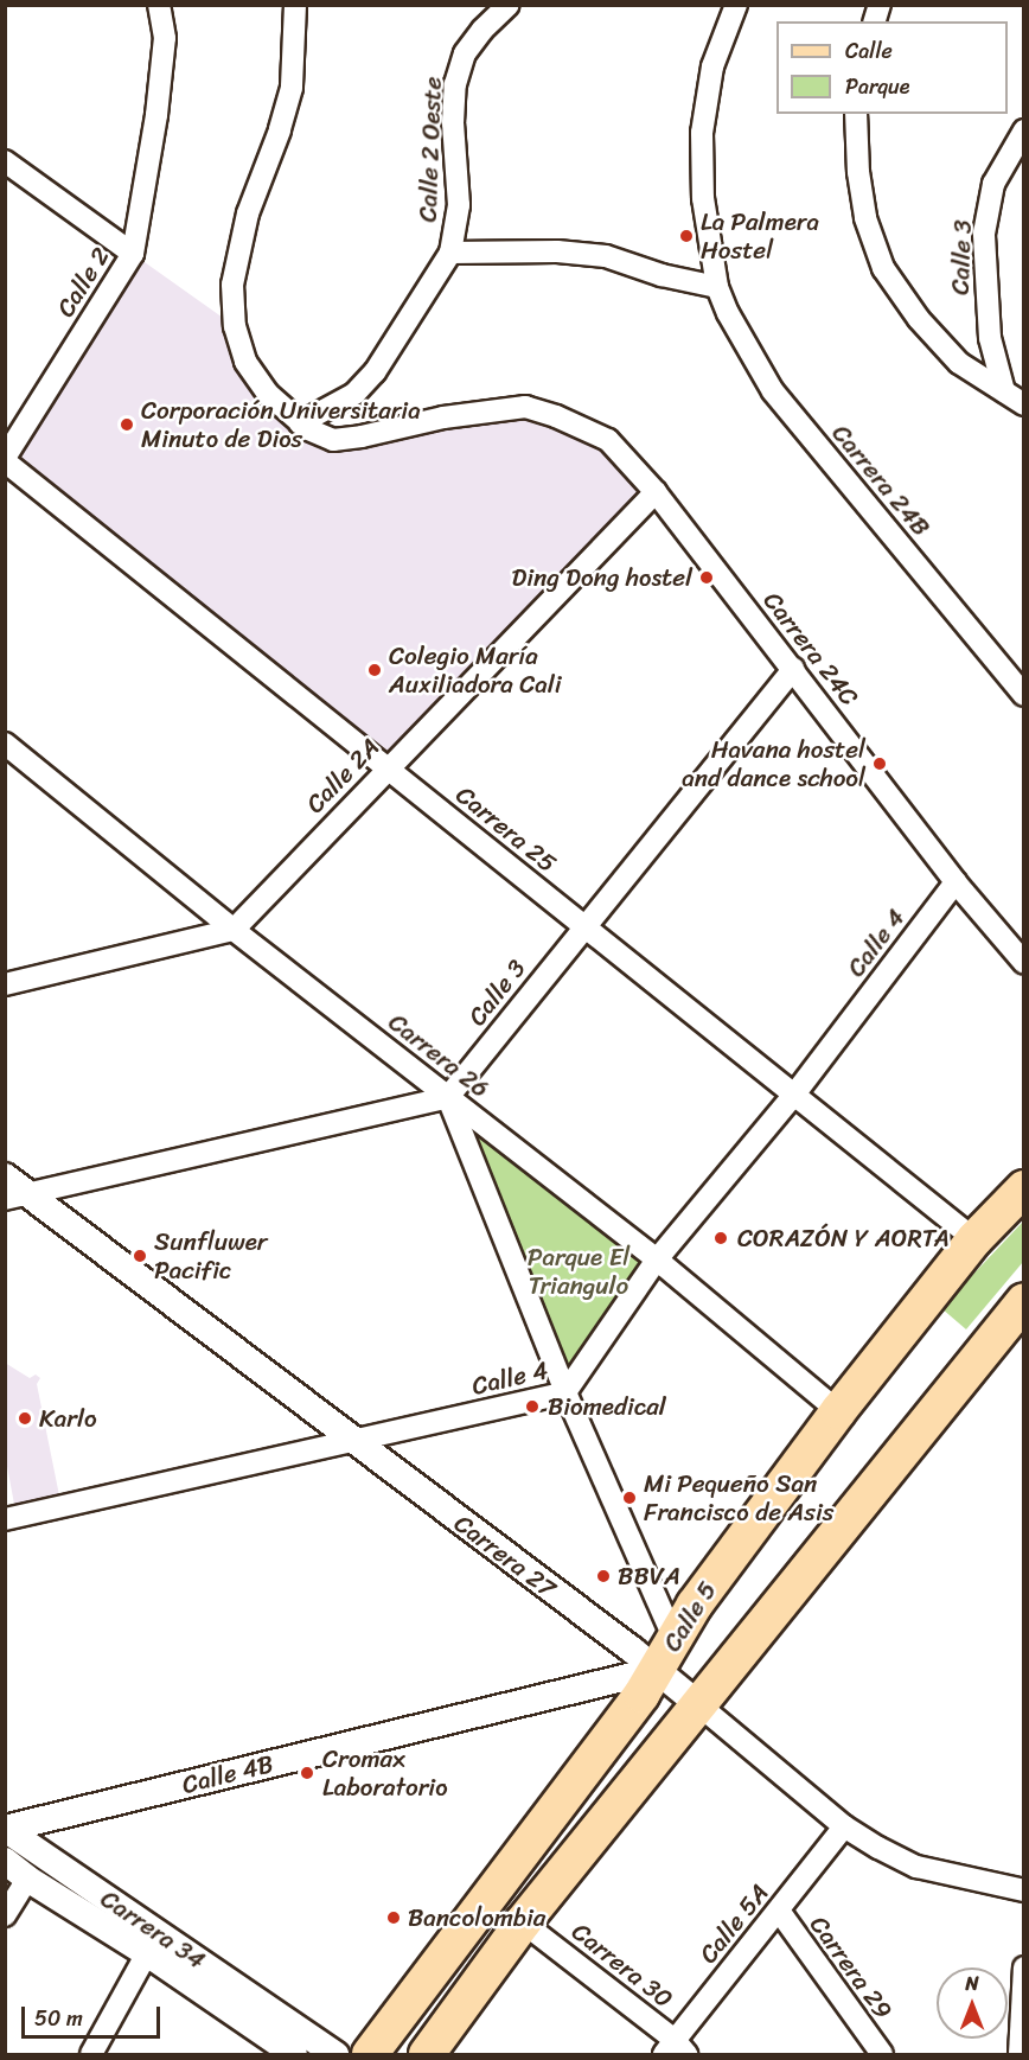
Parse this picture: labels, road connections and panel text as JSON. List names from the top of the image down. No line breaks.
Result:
{"streets":{"main road":["Calle 5"],"street":["Calle 2 Oeste","Calle 3","Calle 2","Carrera 24B","Carrera 24C","Calle 2A","Carrera 25","Calle 4","Carrera 26","Carrera 27","Calle 4B","Calle 5A","Carrera 34","Carrera 30","Carrera 29"]},"crossings":[["Calle 2 Oeste","Carrera 24C"],["Calle 3","Carrera 24C"],["Calle 3","Carrera 25"],["Calle 3","Carrera 26"],["Calle 2","Carrera 25"],["Carrera 24C","Calle 2A"],["Carrera 24C","Calle 4"],["Calle 2A","Carrera 25"],["Calle 2A","Carrera 26"],["Carrera 25","Calle 4"],["Carrera 25","Calle 5"],["Calle 4","Carrera 26"],["Calle 4","Carrera 27"],["Carrera 26","Calle 5"],["Carrera 27","Calle 5"],["Carrera 27","Calle 4B"],["Carrera 27","Calle 5A"],["Calle 5","Calle 4B"],["Calle 4B","Carrera 34"],["Calle 5A","Carrera 30"],["Calle 5A","Carrera 29"]],"parks":["Parque El Triangulo"],"places":["La Palmera Hostel","Corporación Universitaria Minuto de Dios","Ding Dong hostel","Colegio María Auxiliadora Cali","Havana hostel and dance school","CORAZÓN Y AORTA","Sunfluwer Pacific","Biomedical","Karlo","Mi Pequeño San Francisco de Asis","BBVA","Cromax Laboratorio","Bancolombia"],"legend":["Calle","Parque"],"scale_bar":"50 m","north":"top"}
